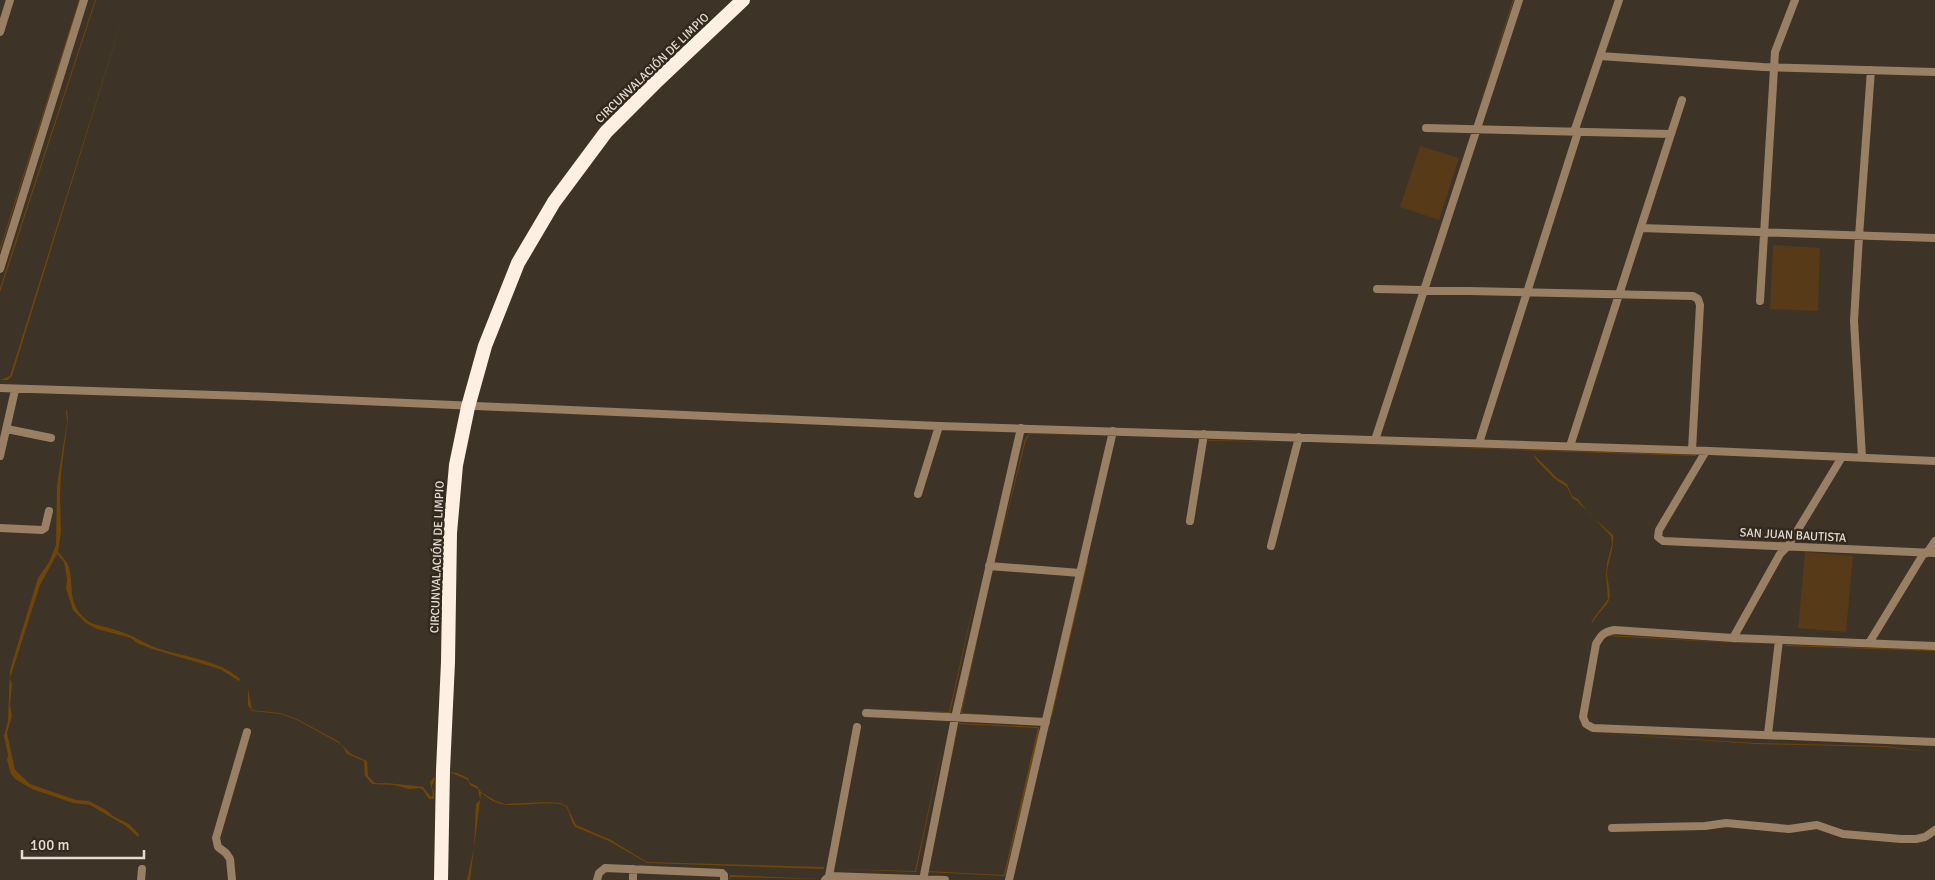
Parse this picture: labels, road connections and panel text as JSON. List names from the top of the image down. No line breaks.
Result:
{"streets":{"highway":["CIRCUNVALACIÓN DE LIMPIO"],"street":["SAN JUAN BAUTISTA"]},"scale_bar":"100 m"}
